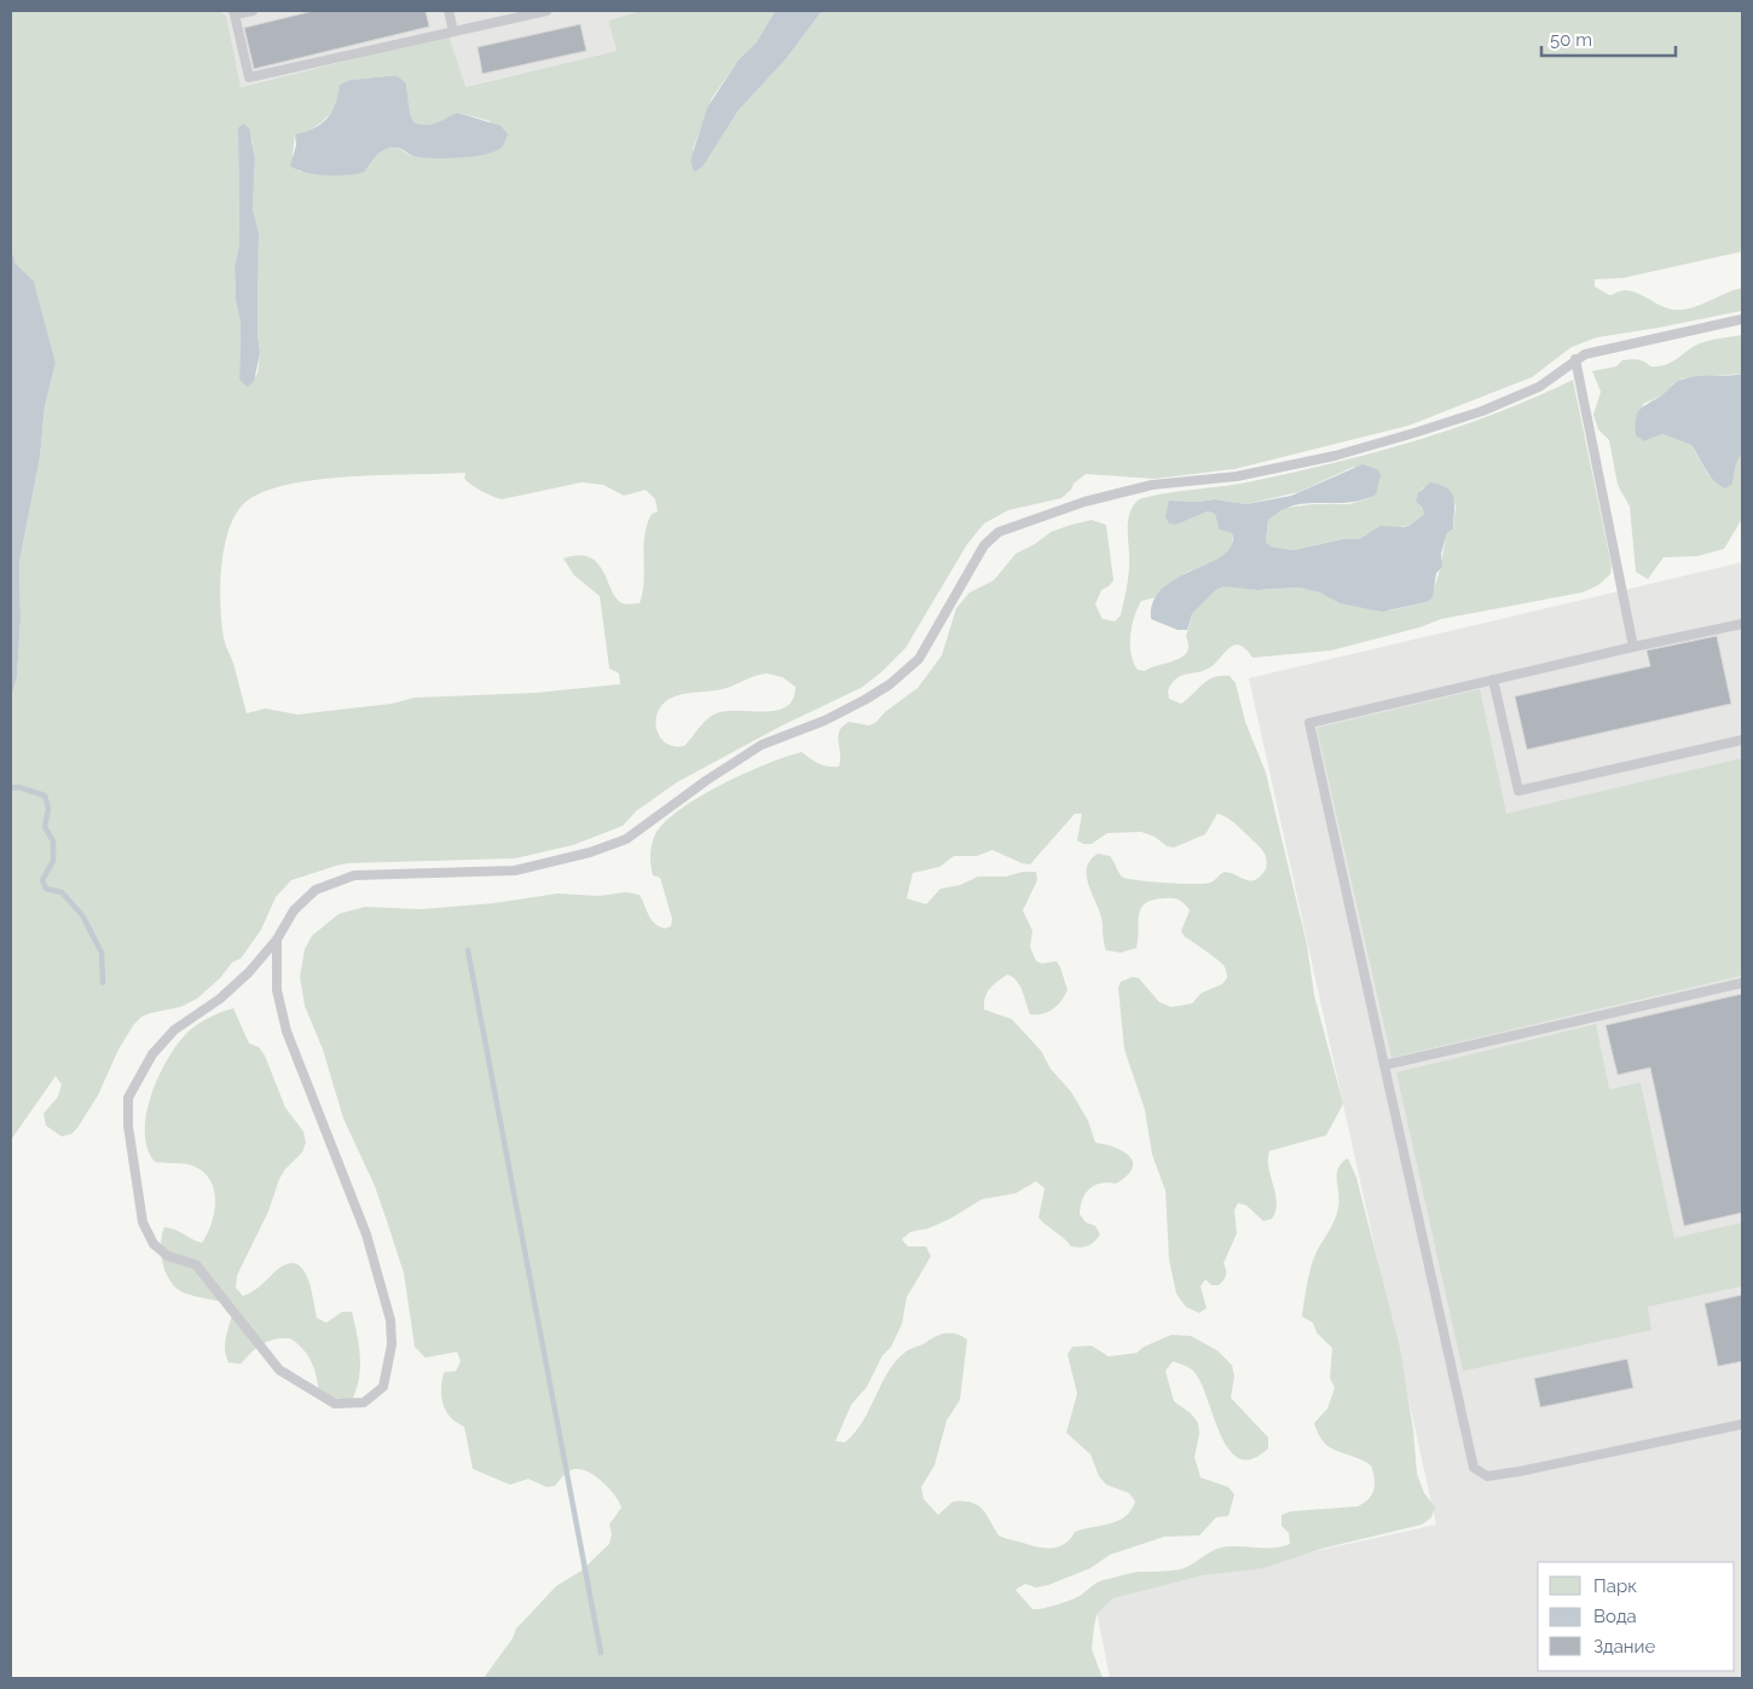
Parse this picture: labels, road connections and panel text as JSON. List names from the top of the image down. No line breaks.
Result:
{"legend":["Парк","Вода","Здание"],"scale_bar":"50 m"}
